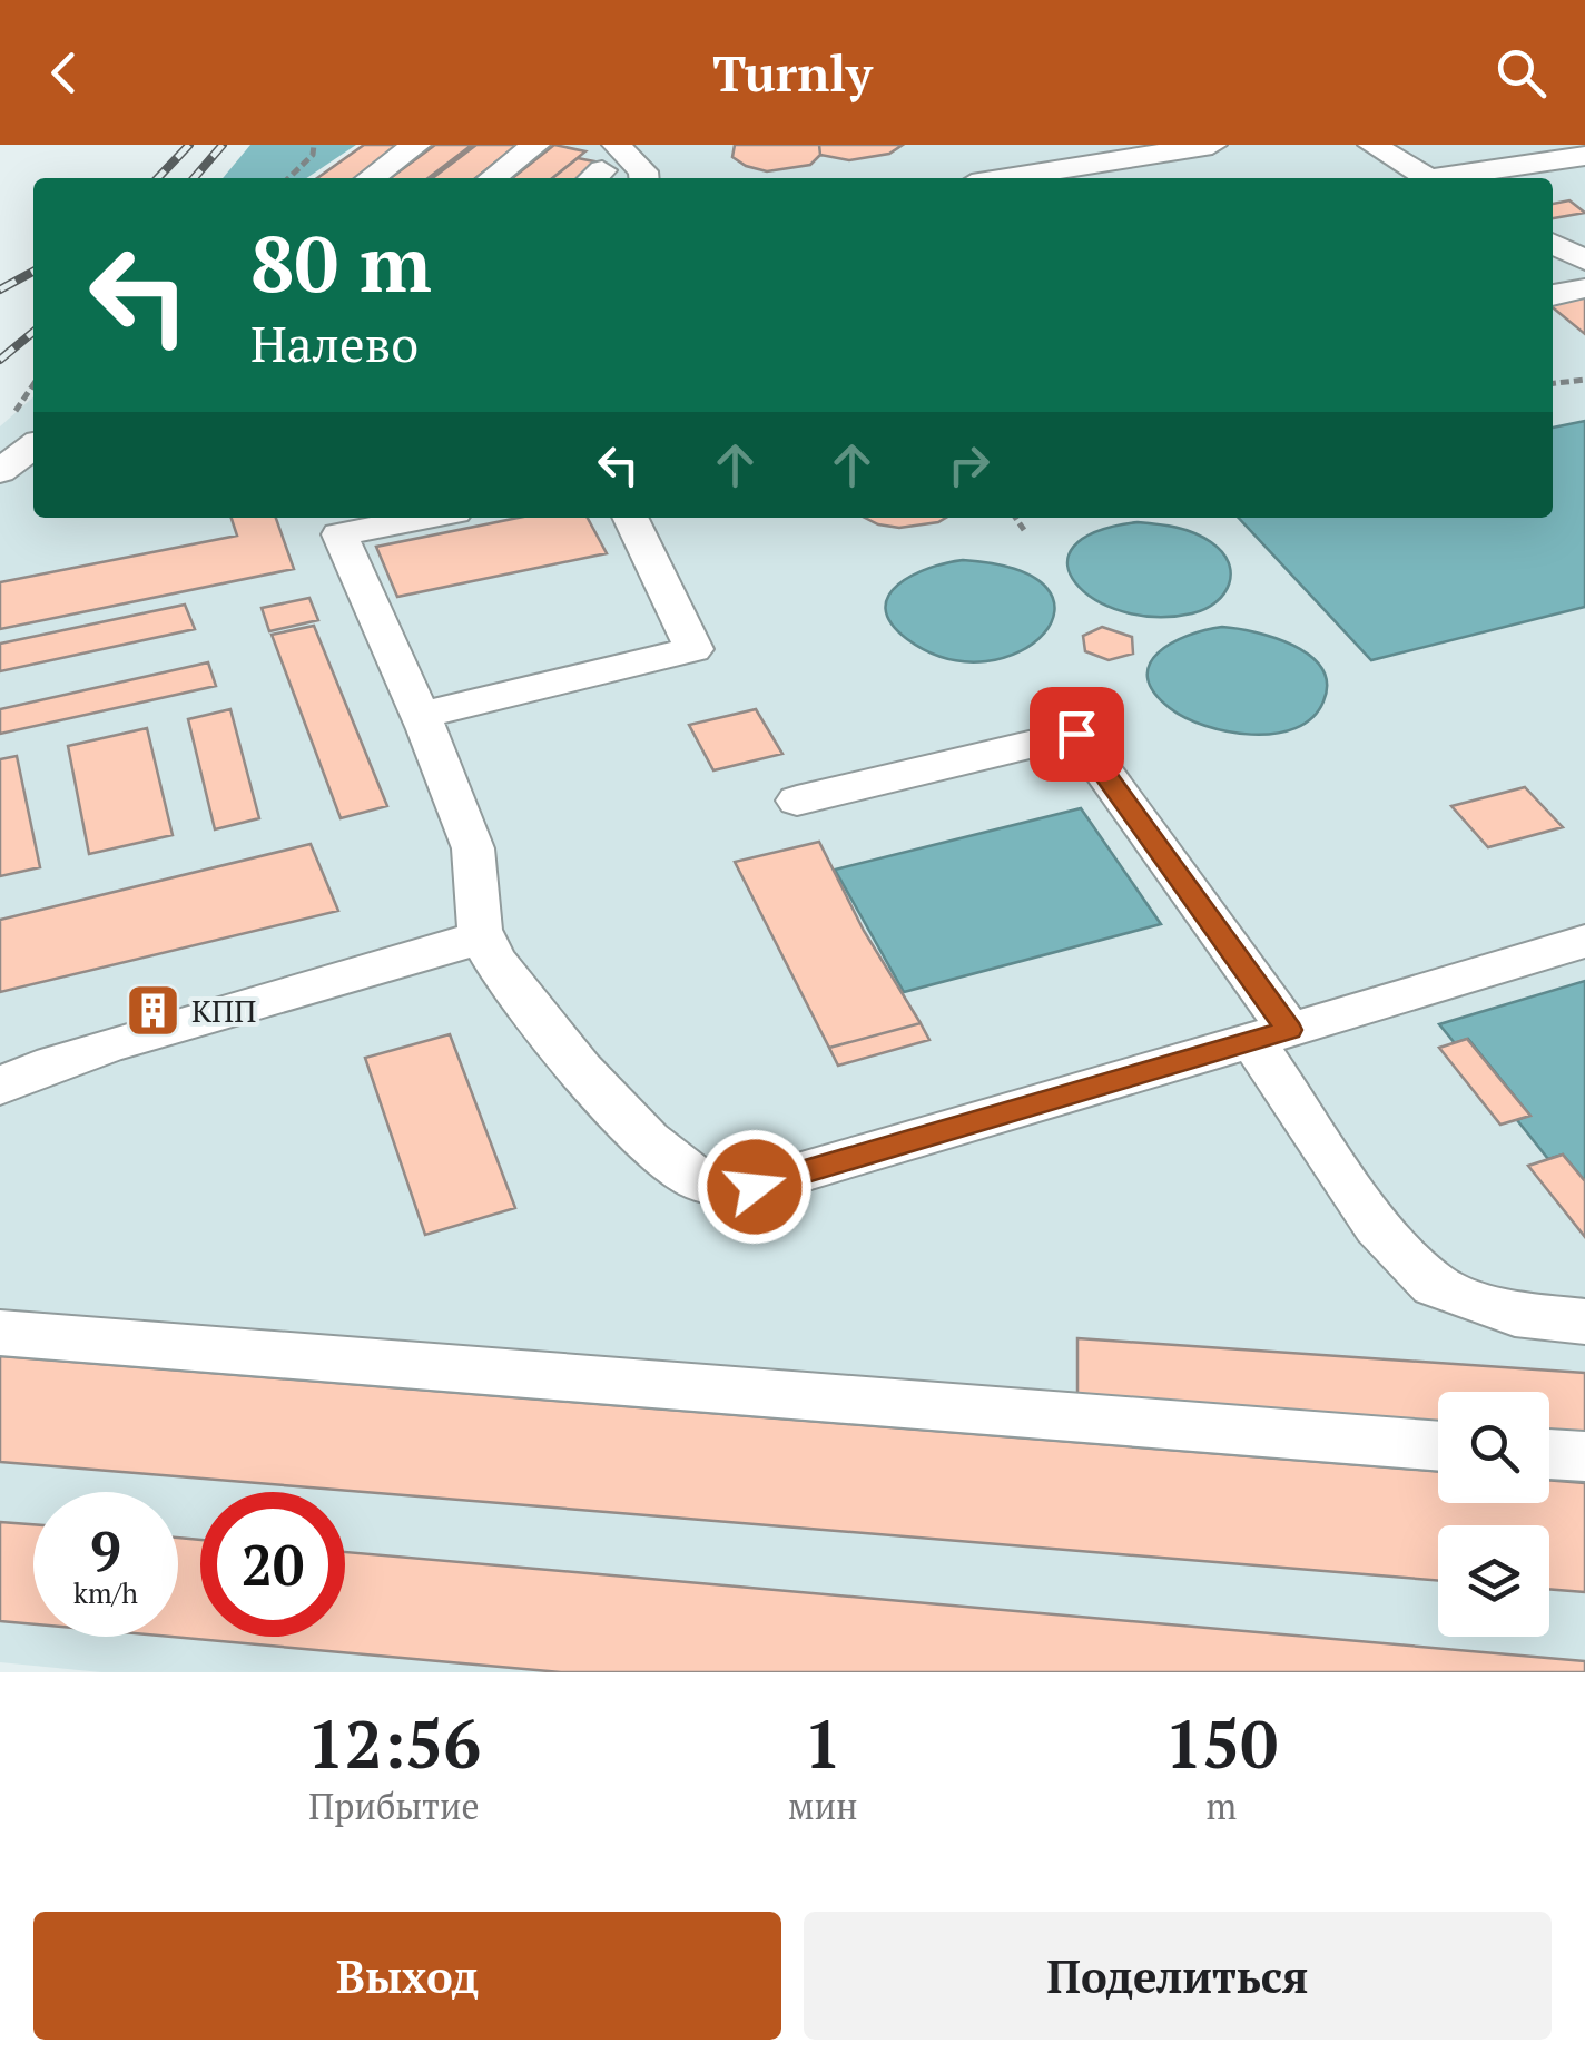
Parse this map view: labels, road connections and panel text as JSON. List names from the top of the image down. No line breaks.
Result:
{"places":{"building":["КПП"]},"page":{"header":"Turnly","turn":["80 m","Налево"],"speed":"9 km/h","limit":"20","eta":["12:56","Прибытие","1","мин","150","m"],"buttons":["Выход","Поделиться"]}}
